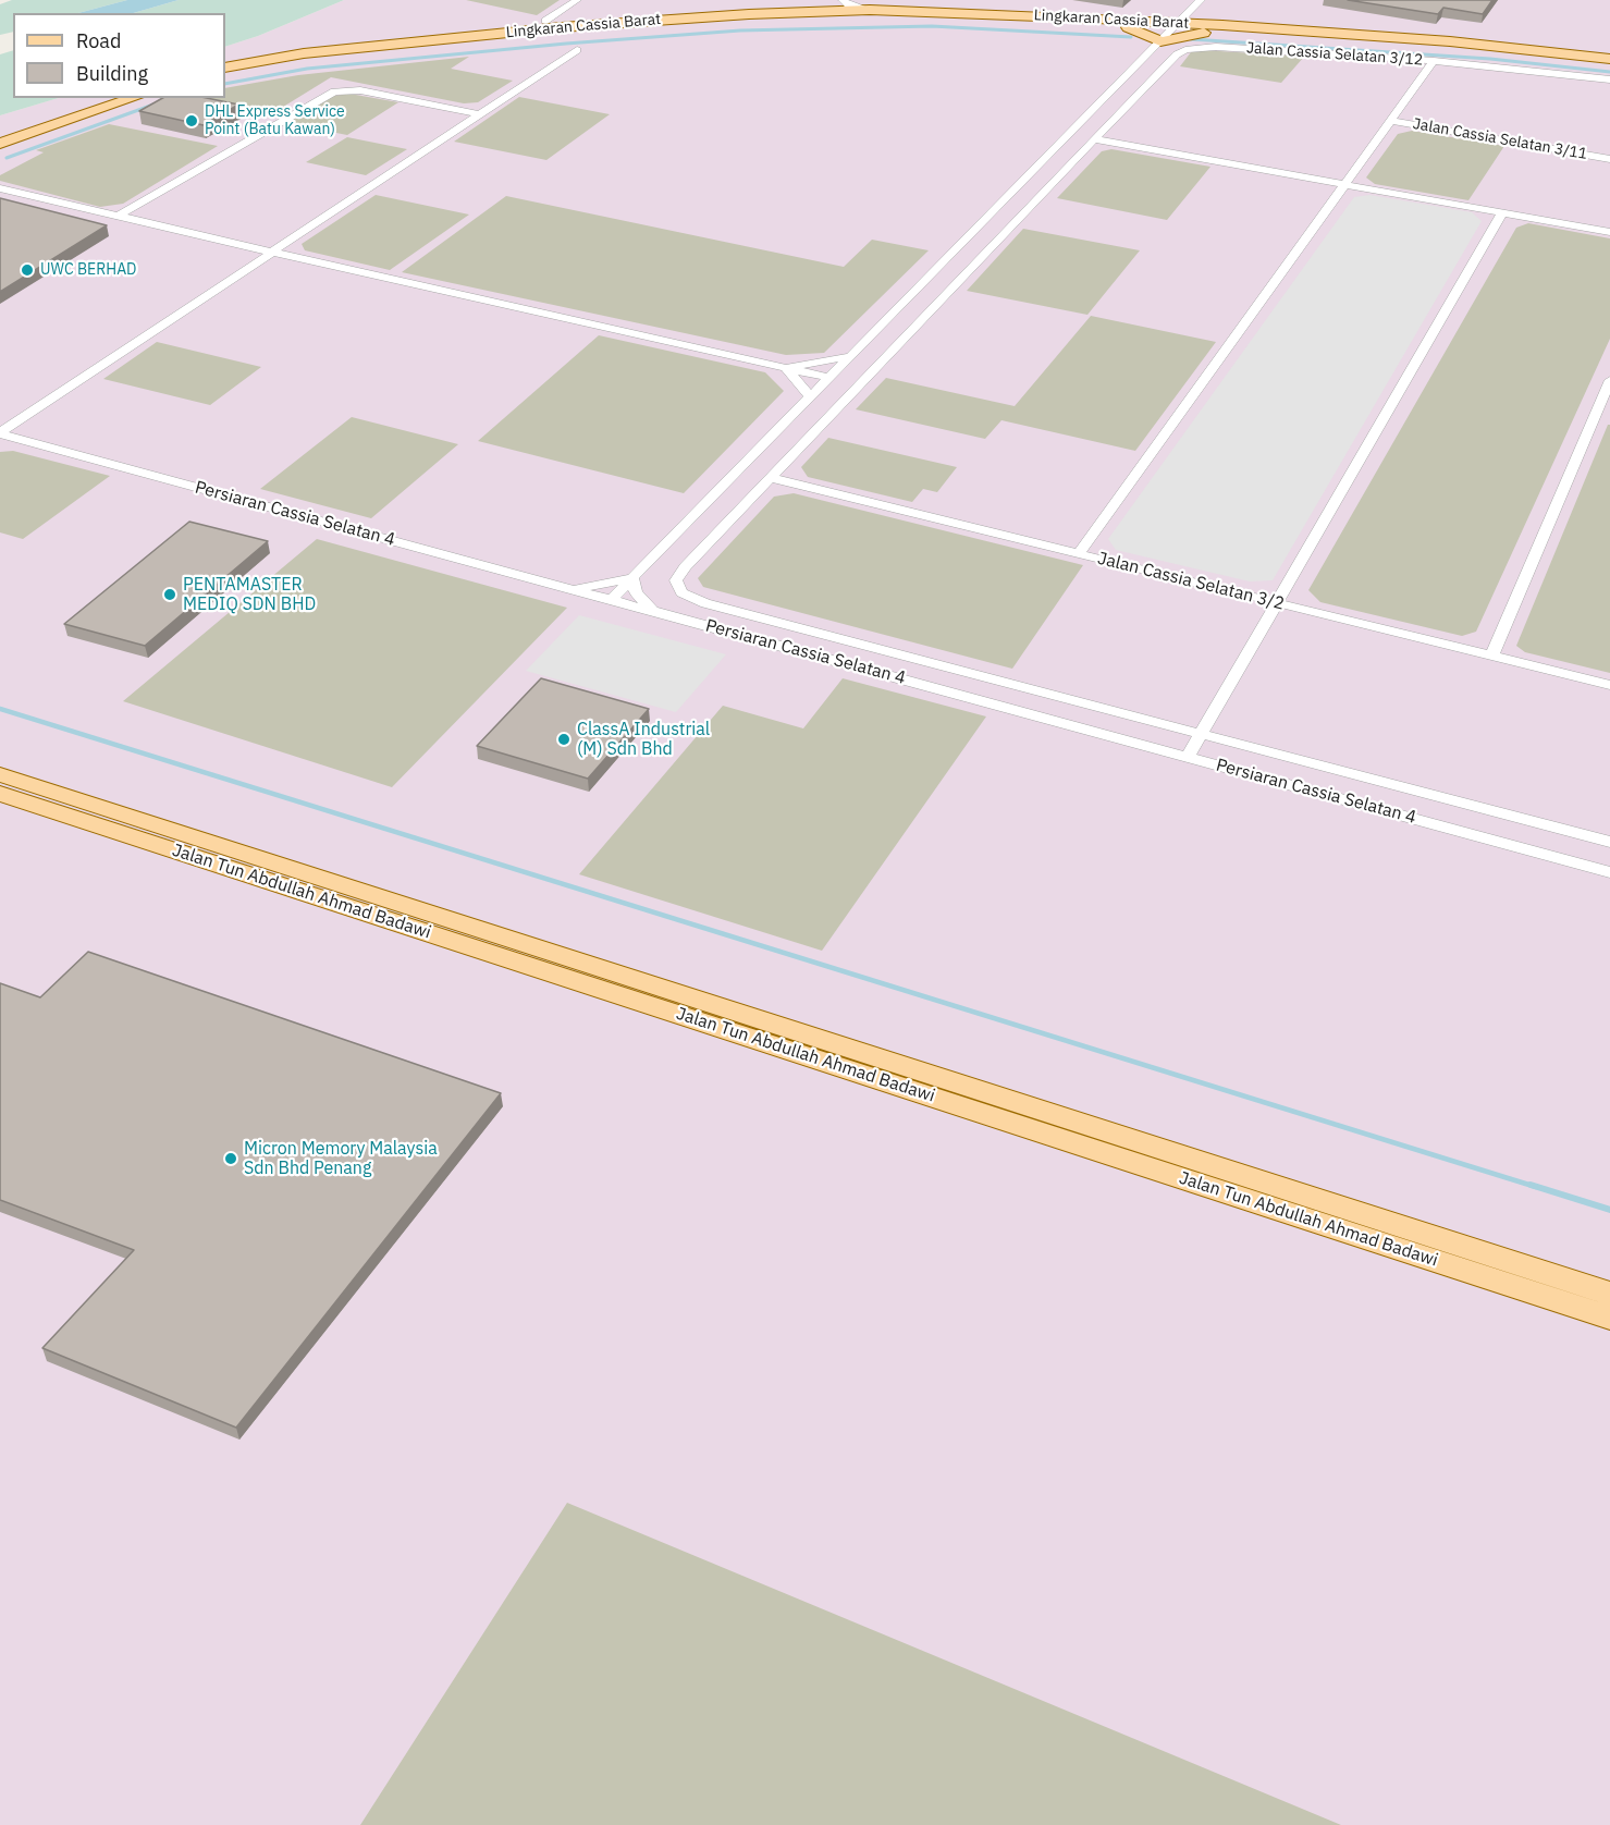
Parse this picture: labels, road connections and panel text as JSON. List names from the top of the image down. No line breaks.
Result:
{"streets":{"main road":["Lingkaran Cassia Barat","Jalan Tun Abdullah Ahmad Badawi"],"street":["Jalan Cassia Selatan 3/12","Jalan Cassia Selatan 3/11","Persiaran Cassia Selatan 4","Jalan Cassia Selatan 3/2"]},"crossings":[["Jalan Cassia Selatan 3/12","Jalan Cassia Selatan 3/2"]],"places":["DHL Express Service Point (Batu Kawan)","UWC BERHAD","PENTAMASTER MEDIQ SDN BHD","ClassA Industrial (M) Sdn Bhd","Micron Memory Malaysia Sdn Bhd Penang"],"legend":["Road","Building"]}
